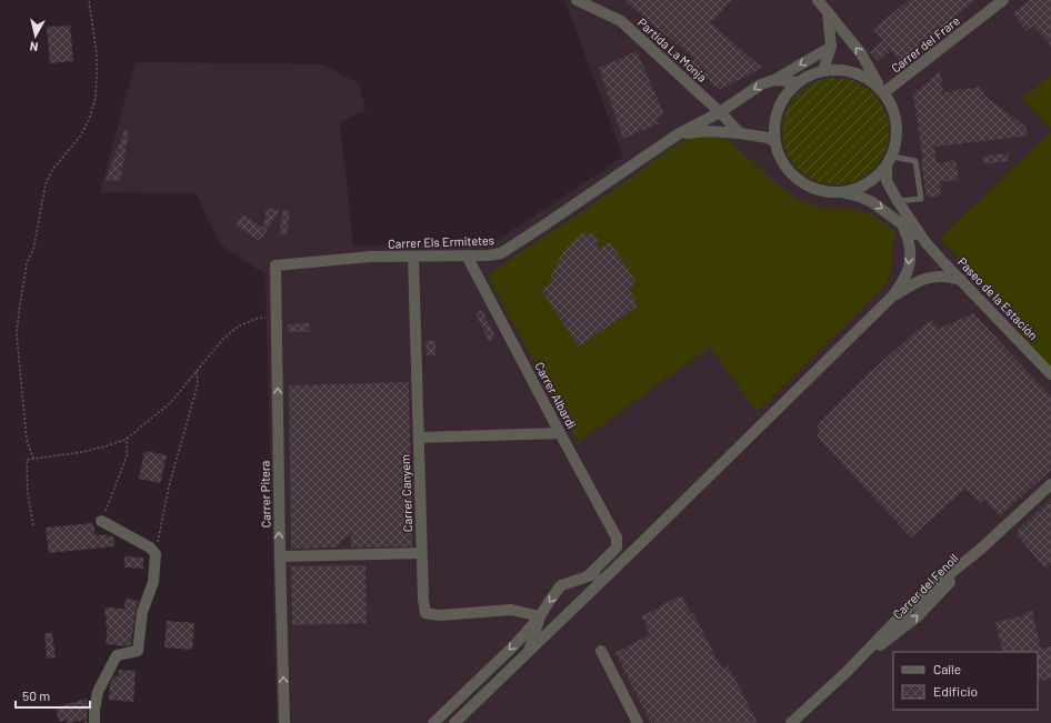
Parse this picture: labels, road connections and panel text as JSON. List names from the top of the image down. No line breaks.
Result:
{"streets":{"street":["Carrer del Frare","Partida La Monja","Carrer Els Ermitetes","Paseo de la Estación","Carrer Albardi","Carrer Canyem","Carrer Pitera","Carrer del Fenoll"]},"crossings":[["Carrer del Frare","Carrer Els Ermitetes"],["Carrer del Frare","Paseo de la Estación"],["Partida La Monja","Carrer Els Ermitetes"],["Carrer Els Ermitetes","Paseo de la Estación"],["Carrer Els Ermitetes","Carrer Albardi"],["Carrer Els Ermitetes","Carrer Canyem"],["Carrer Els Ermitetes","Carrer Pitera"]],"one_way":["Carrer Pitera"],"legend":["Calle","Edificio"],"scale_bar":"50 m","north":"bottom"}
